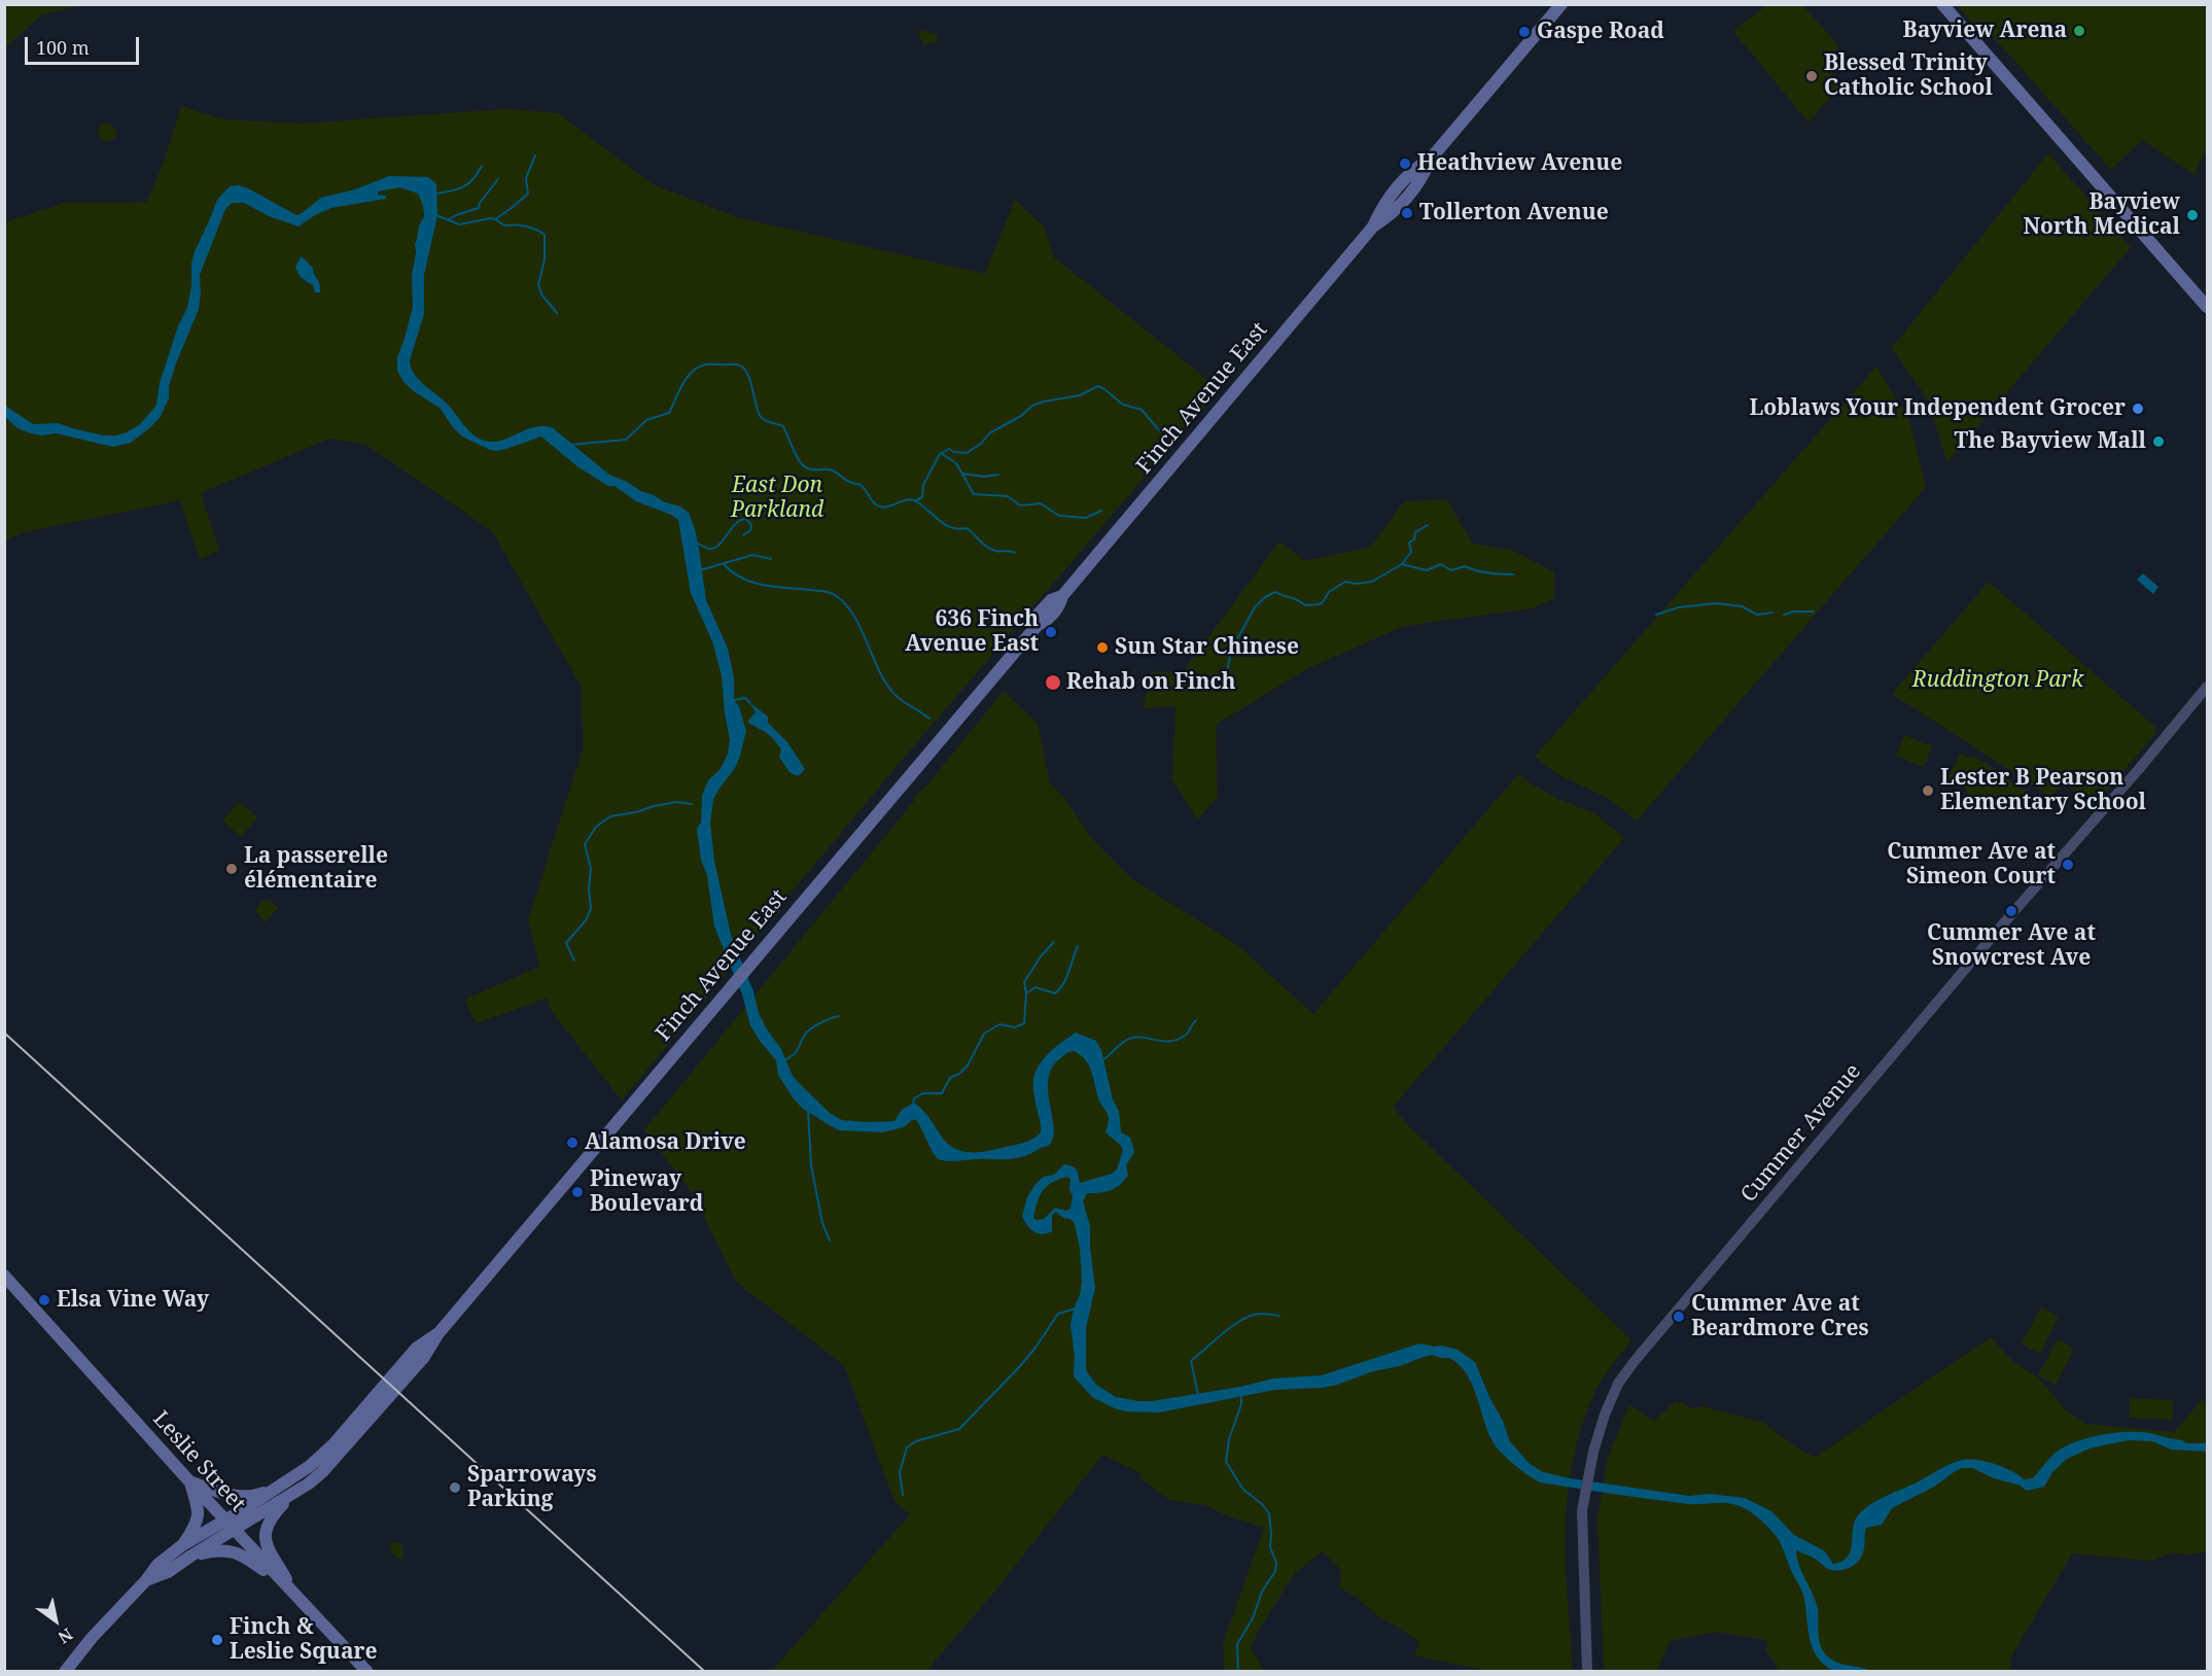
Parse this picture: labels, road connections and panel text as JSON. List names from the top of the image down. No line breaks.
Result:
{"streets":{"main road":["Finch Avenue East","Leslie Street"],"street":["Cummer Avenue"]},"crossings":[["Finch Avenue East","Leslie Street"]],"parks":["East Don Parkland","Ruddington Park"],"places":["Bayview Arena","Gaspe Road","Blessed Trinity Catholic School","Heathview Avenue","Tollerton Avenue","Bayview North Medical","Loblaws Your Independent Grocer","The Bayview Mall","636 Finch Avenue East","Sun Star Chinese","Rehab on Finch","Lester B Pearson Elementary School","Cummer Ave at Simeon Court","La passerelle élémentaire","Cummer Ave at Snowcrest Ave","Alamosa Drive","Pineway Boulevard","Elsa Vine Way","Cummer Ave at Beardmore Cres","Sparroways Parking","Finch & Leslie Square"],"scale_bar":"100 m","north":"bottom right"}
